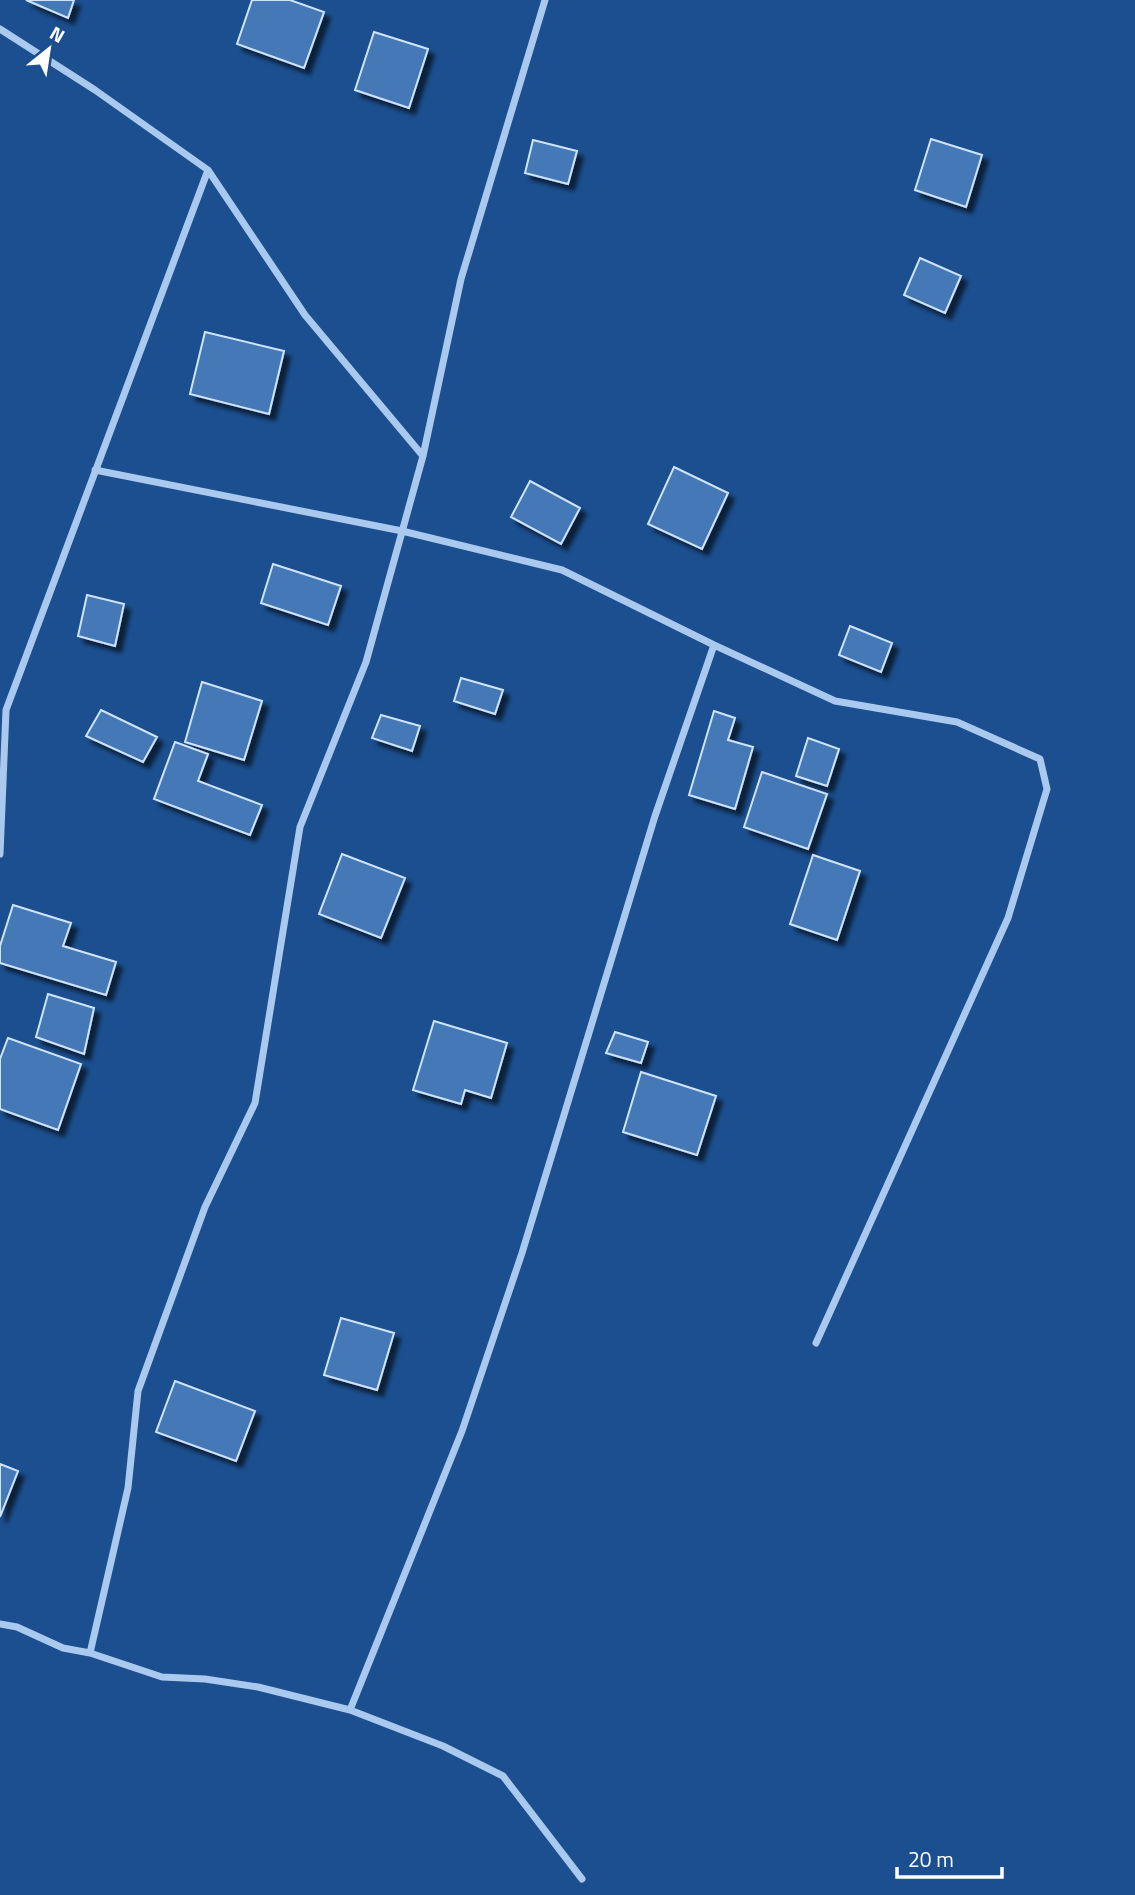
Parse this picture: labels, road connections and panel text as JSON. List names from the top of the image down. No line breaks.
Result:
{"scale_bar":"20 m","north":"top right"}
